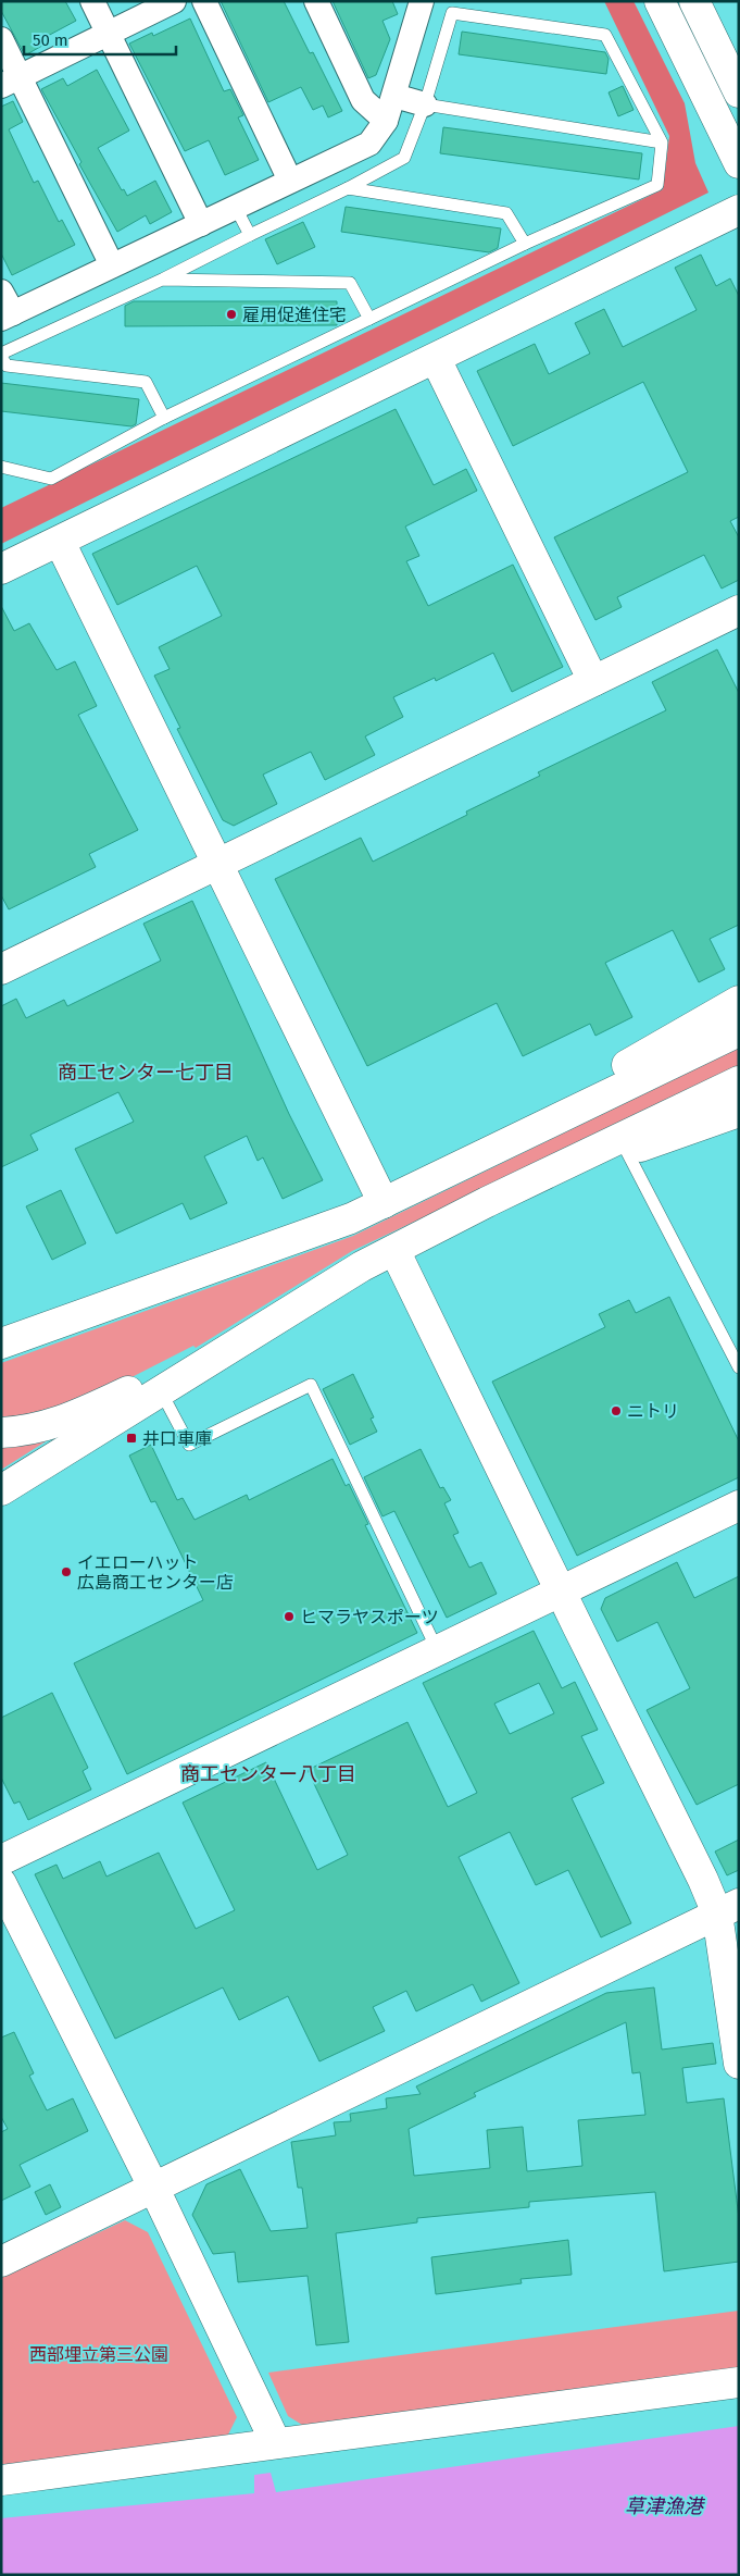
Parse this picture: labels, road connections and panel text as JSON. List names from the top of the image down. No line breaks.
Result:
{"districts":["商工センター七丁目","商工センター八丁目"],"water":["草津漁港"],"parks":["西部埋立第三公園"],"places":{"other":["雇用促進住宅","ニトリ","イエローハット 広島商工センター店","ヒマラヤスポーツ"],"transit":["井口車庫"]},"scale_bar":"50 m"}
